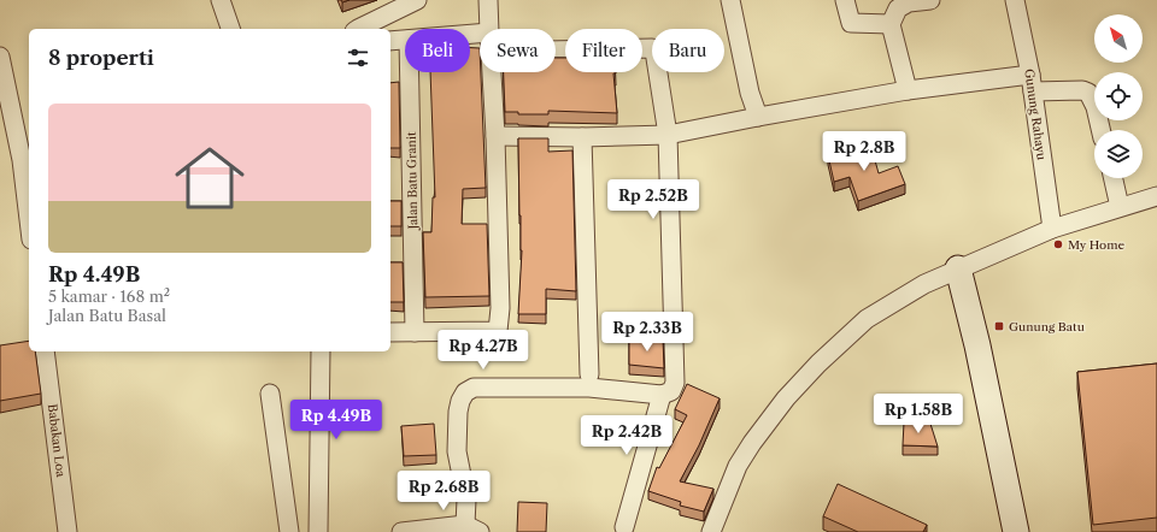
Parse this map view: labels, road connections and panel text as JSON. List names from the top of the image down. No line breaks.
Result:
{"streets":{"street":["Gunung Rahayu","Jalan Batu Granit","Babakan Loa"]},"places":{"other":["My Home"],"transit":["Gunung Batu"]},"north":"top left","page":{"chip":["Beli","Sewa","Filter","Baru"],"heading":"8 properti","list":[{"name":"Rp 4.49B","note":"5 kamar · 168 m² · Jalan Batu Basal"}],"price":["Rp 2.8B","Rp 2.52B","Rp 2.33B","Rp 4.27B","Rp 1.58B","Rp 4.49B","Rp 2.42B","Rp 2.68B"]}}
